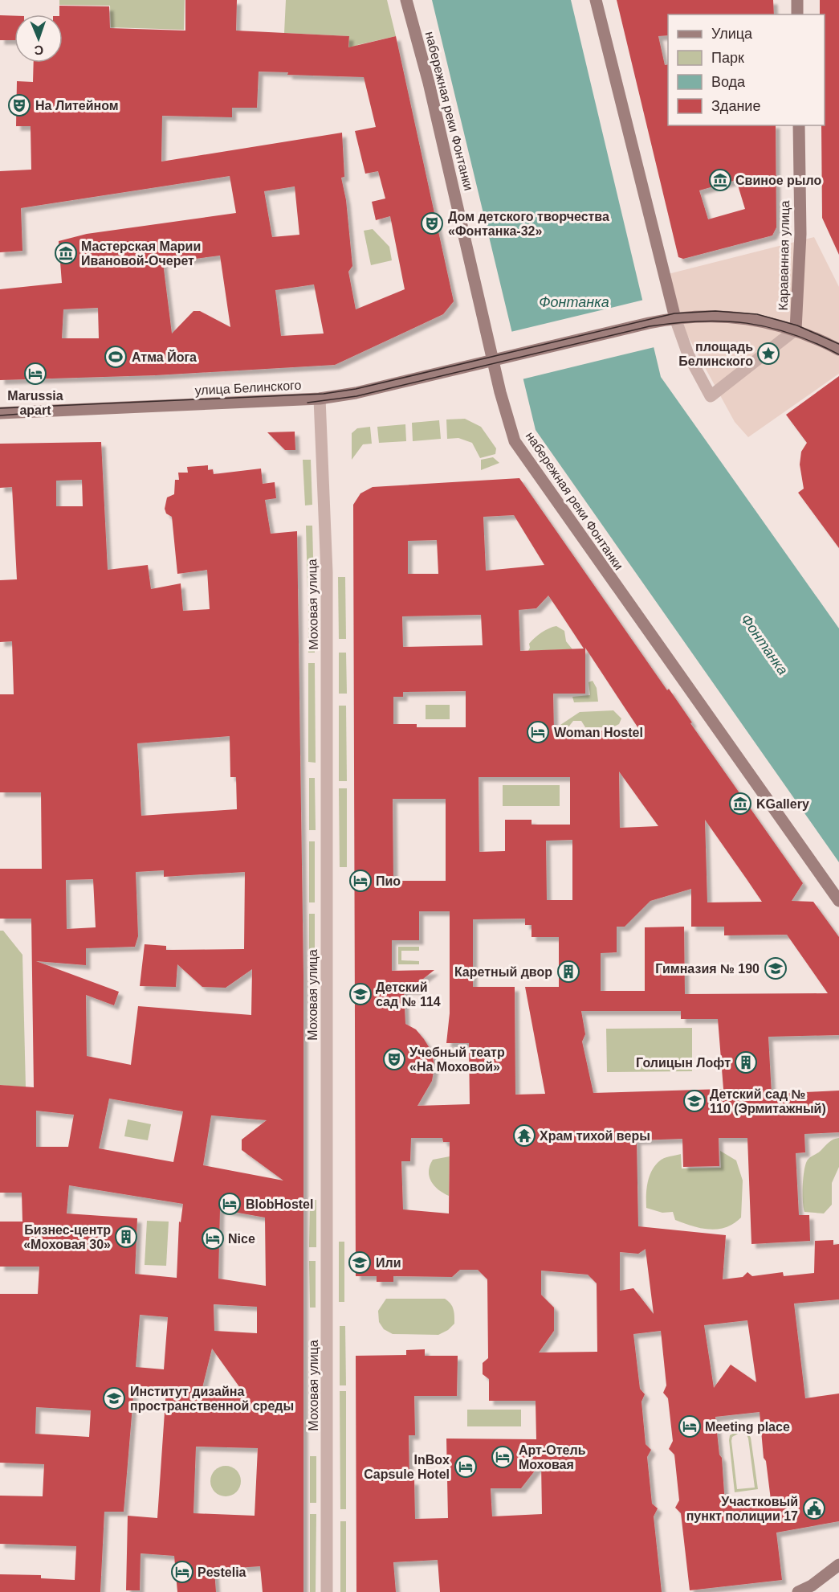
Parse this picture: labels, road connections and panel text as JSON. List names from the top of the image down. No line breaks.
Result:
{"streets":{"main road":["набережная реки Фонтанки","Караванная улица","улица Белинского"],"street":["Моховая улица"]},"crossings":[["набережная реки Фонтанки","улица Белинского"],["улица Белинского","Моховая улица"]],"water":["Фонтанка"],"places":{"theatre":["На Литейном","Дом детского творчества «Фонтанка-32»","Учебный театр «На Моховой»"],"museum":["Свиное рыло","Мастерская Марии Ивановой-Очерет","KGallery"],"place":["площадь Белинского"],"sports":["Атма Йога"],"hotel":["Marussia apart","Woman Hostel","Пио","BlobHostel","Nice","Meeting place","Арт-Отель Моховая","InBox Capsule Hotel","Pestelia"],"school or university":["Гимназия № 190","Детский сад № 114","Детский сад № 110 (Эрмитажный)","Или","Институт дизайна пространственной среды"],"building":["Каретный двор","Голицын Лофт","Бизнес-центр «Моховая 30»"],"temple":["Храм тихой веры"],"public building":["Участковый пункт полиции 17"]},"legend":["Улица","Парк","Вода","Здание"],"north":"bottom"}
